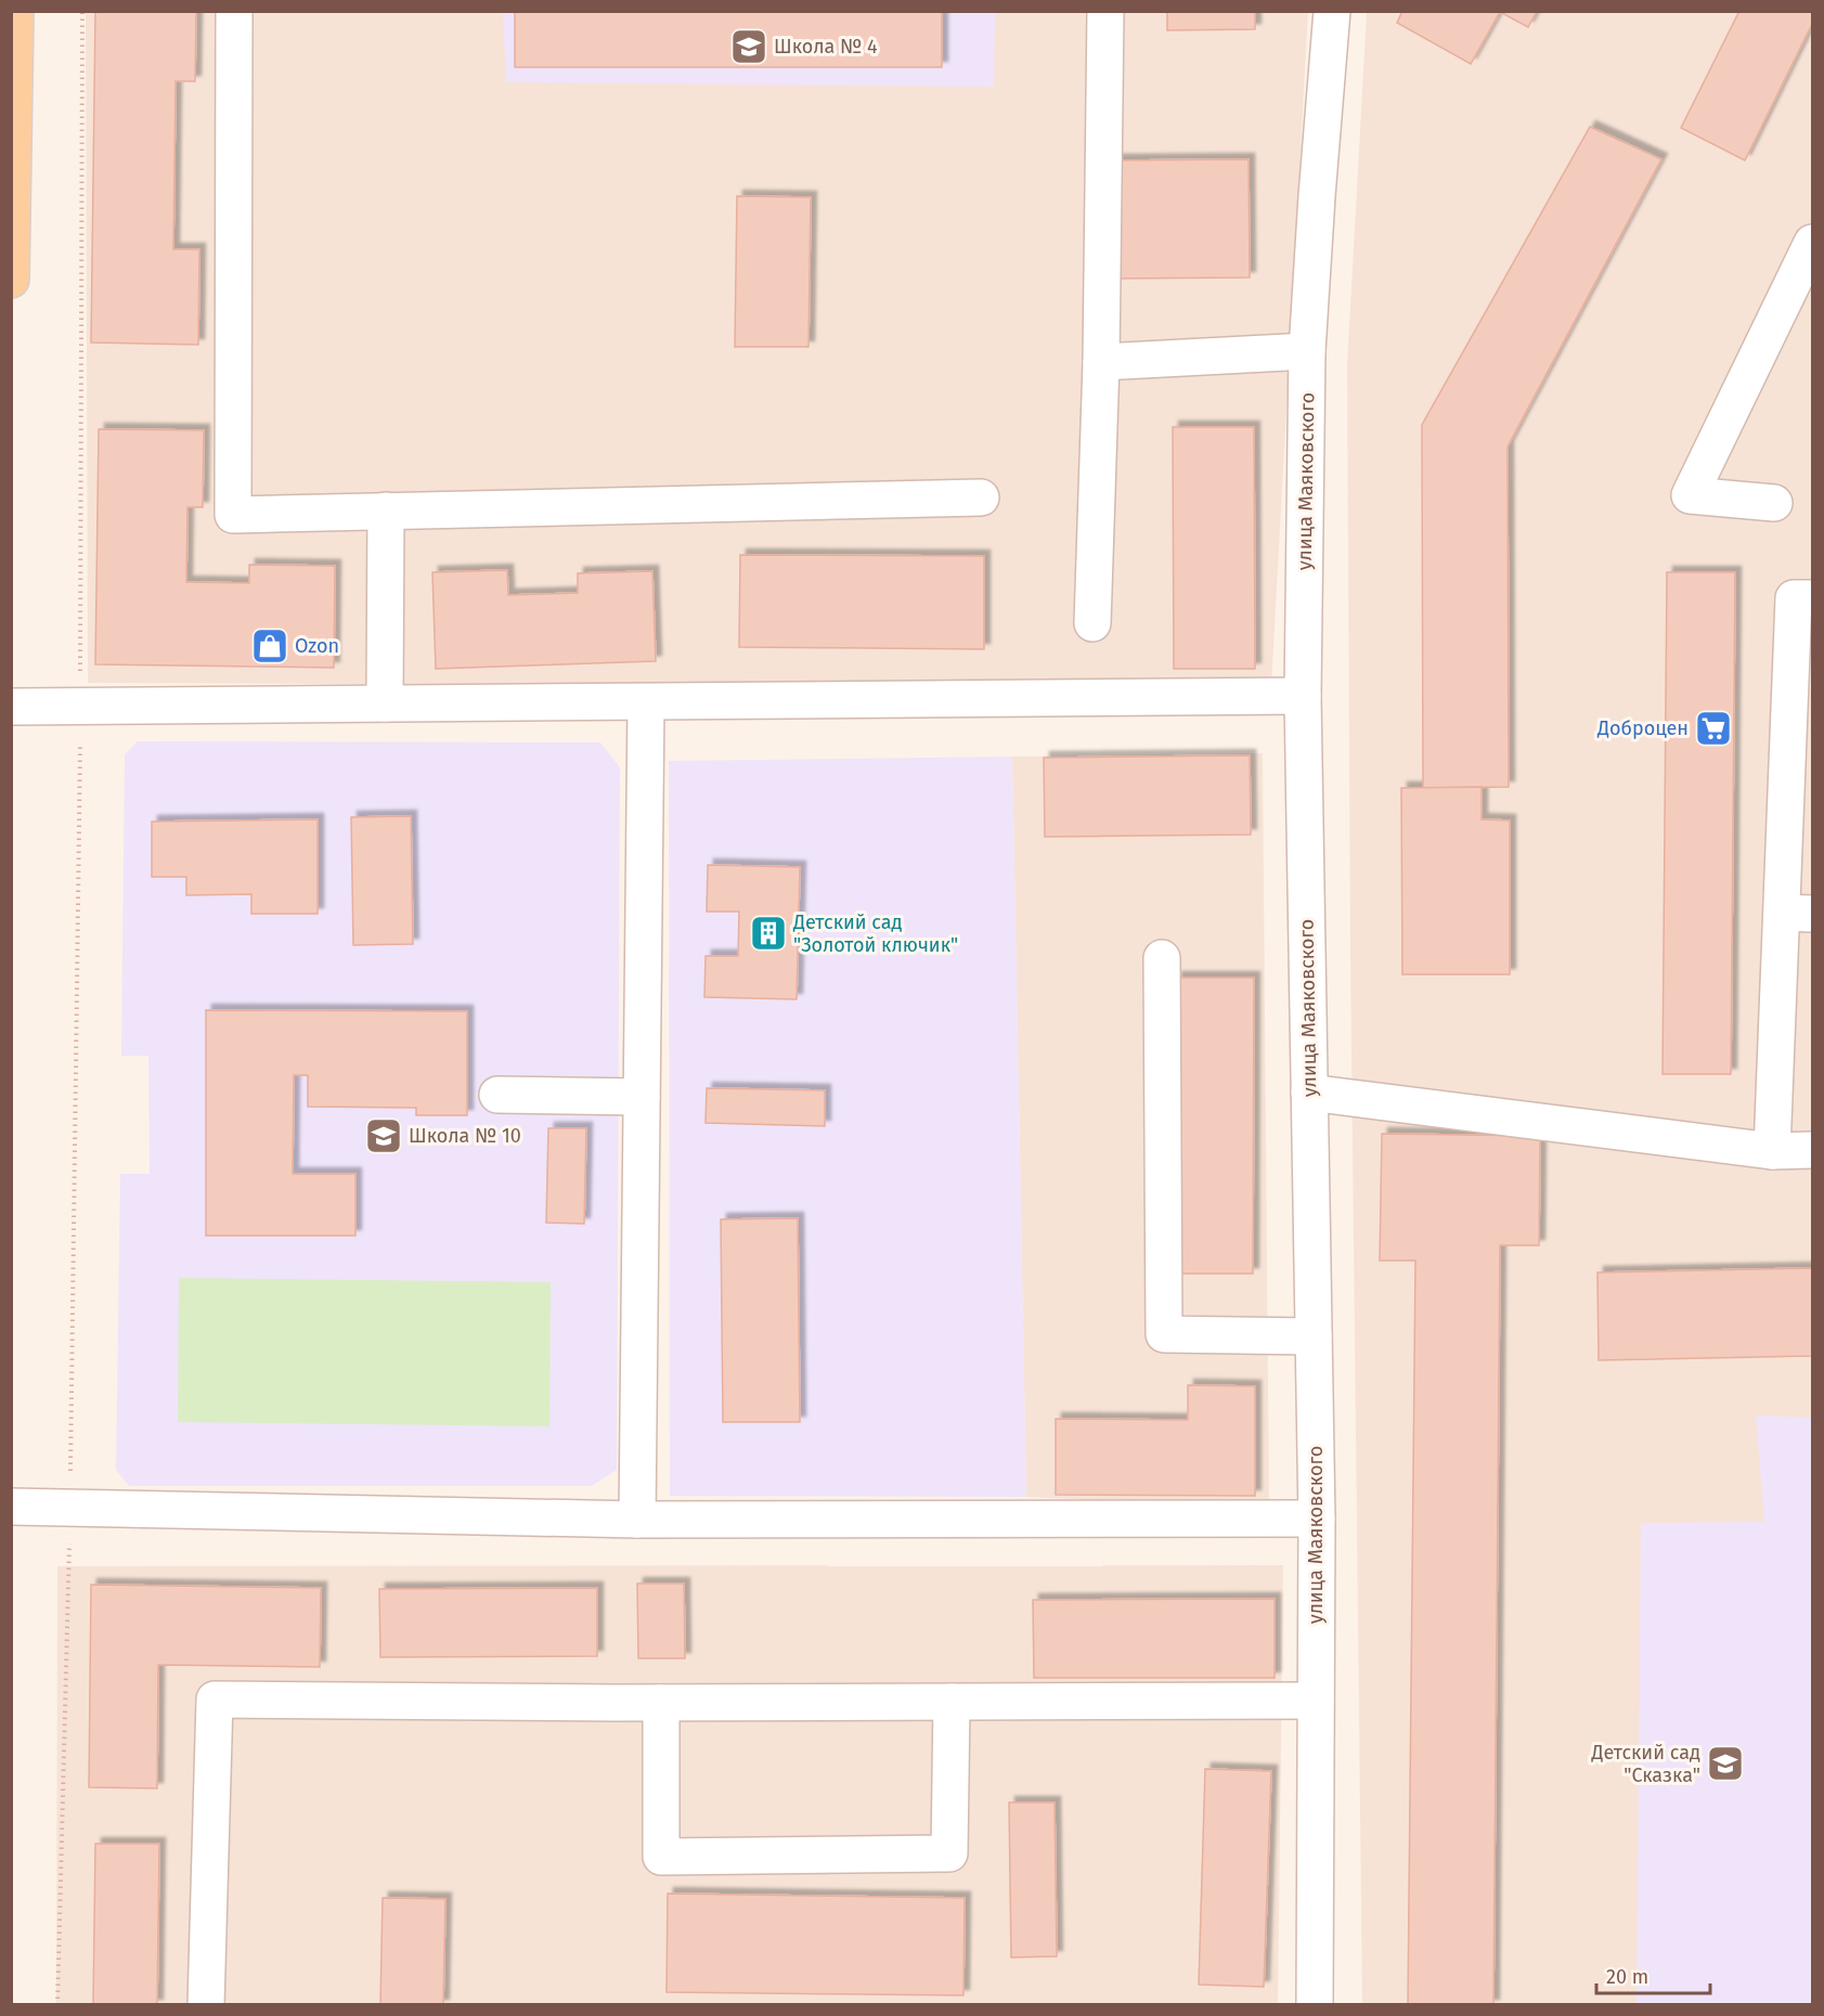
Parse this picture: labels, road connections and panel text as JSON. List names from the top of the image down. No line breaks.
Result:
{"streets":{"street":["улица Маяковского"]},"places":{"school or university":["Школа № 4","Школа № 10","Детский сад \"Сказка\""],"shop":["Ozon"],"supermarket":["Доброцен"],"building":["Детский сад \"Золотой ключик\""]},"scale_bar":"20 m"}
